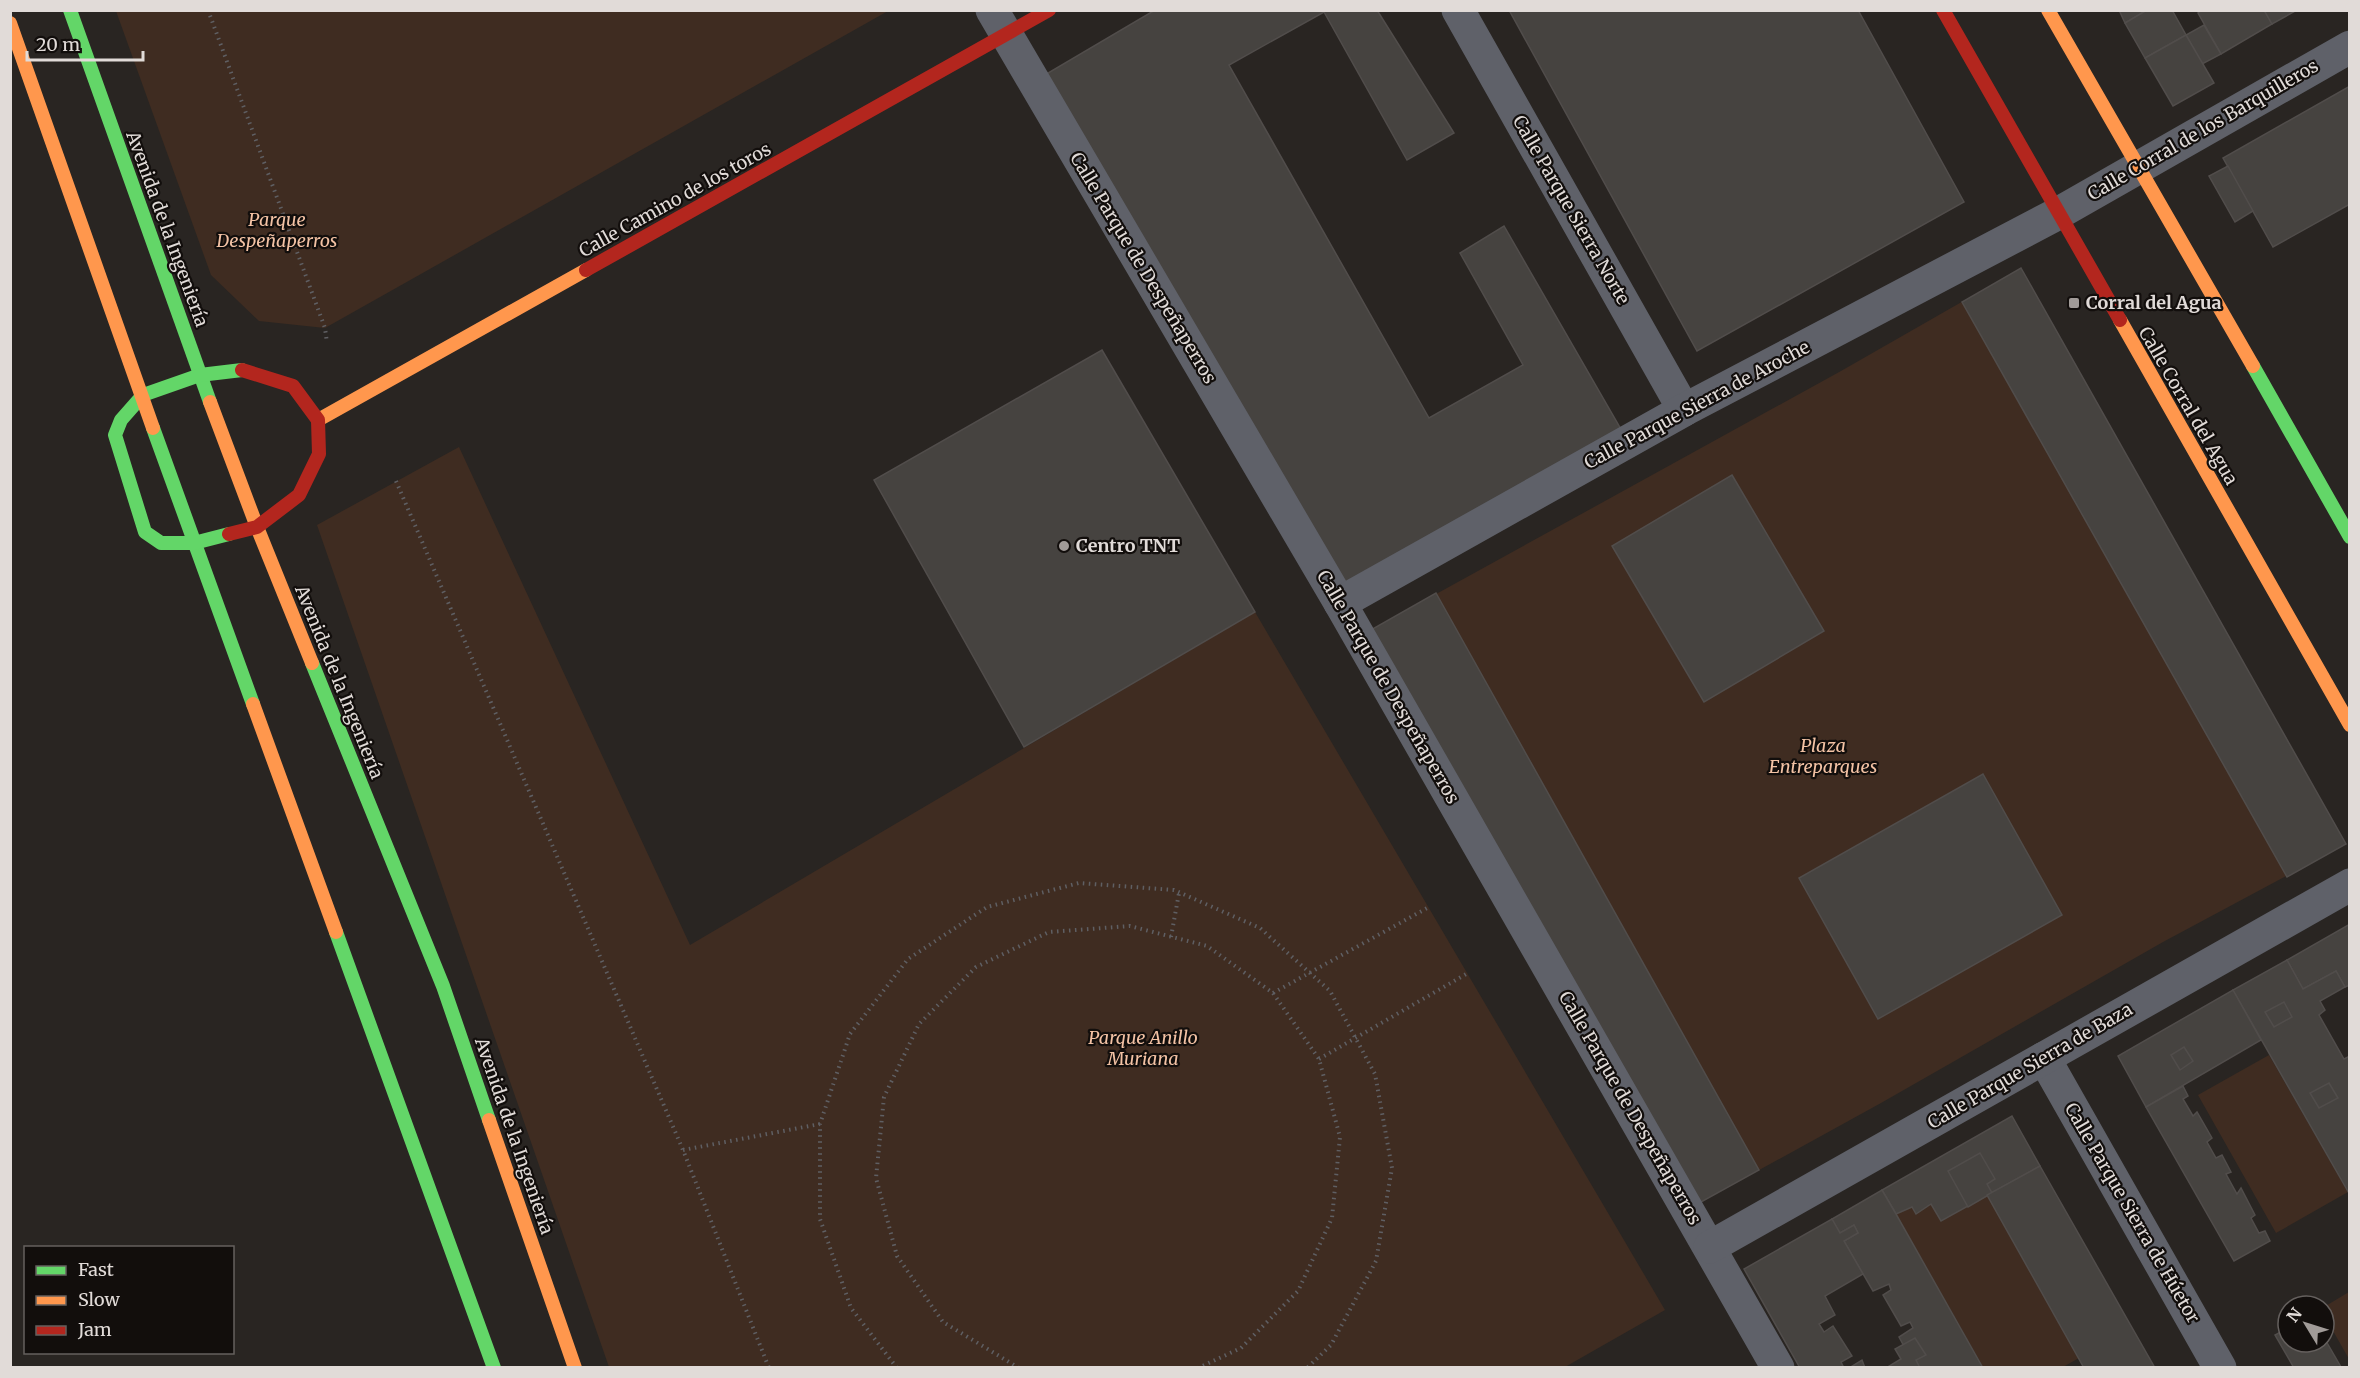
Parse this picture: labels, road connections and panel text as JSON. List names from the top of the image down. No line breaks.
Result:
{"streets":{"street":["Calle Corral de los Barquilleros","Calle Camino de los toros","Calle Parque Sierra Norte","Avenida de la Ingeniería","Calle Parque de Despeñaperros","Calle Parque Sierra de Aroche","Calle Corral del Agua","Calle Parque Sierra de Baza","Calle Parque Sierra de Húetor"]},"crossings":[["Calle Corral de los Barquilleros","Calle Parque Sierra de Aroche"],["Calle Corral de los Barquilleros","Calle Corral del Agua"],["Calle Camino de los toros","Calle Parque de Despeñaperros"],["Calle Parque Sierra Norte","Calle Parque Sierra de Aroche"],["Calle Parque de Despeñaperros","Calle Parque Sierra de Aroche"],["Calle Parque de Despeñaperros","Calle Parque Sierra de Baza"],["Calle Parque Sierra de Aroche","Calle Corral del Agua"],["Calle Parque Sierra de Baza","Calle Parque Sierra de Húetor"]],"parks":["Parque Despeñaperros","Plaza Entreparques","Parque Anillo Muriana"],"places":{"transit":["Corral del Agua"],"other":["Centro TNT"]},"legend":["Fast","Slow","Jam"],"scale_bar":"20 m","north":"top left"}
